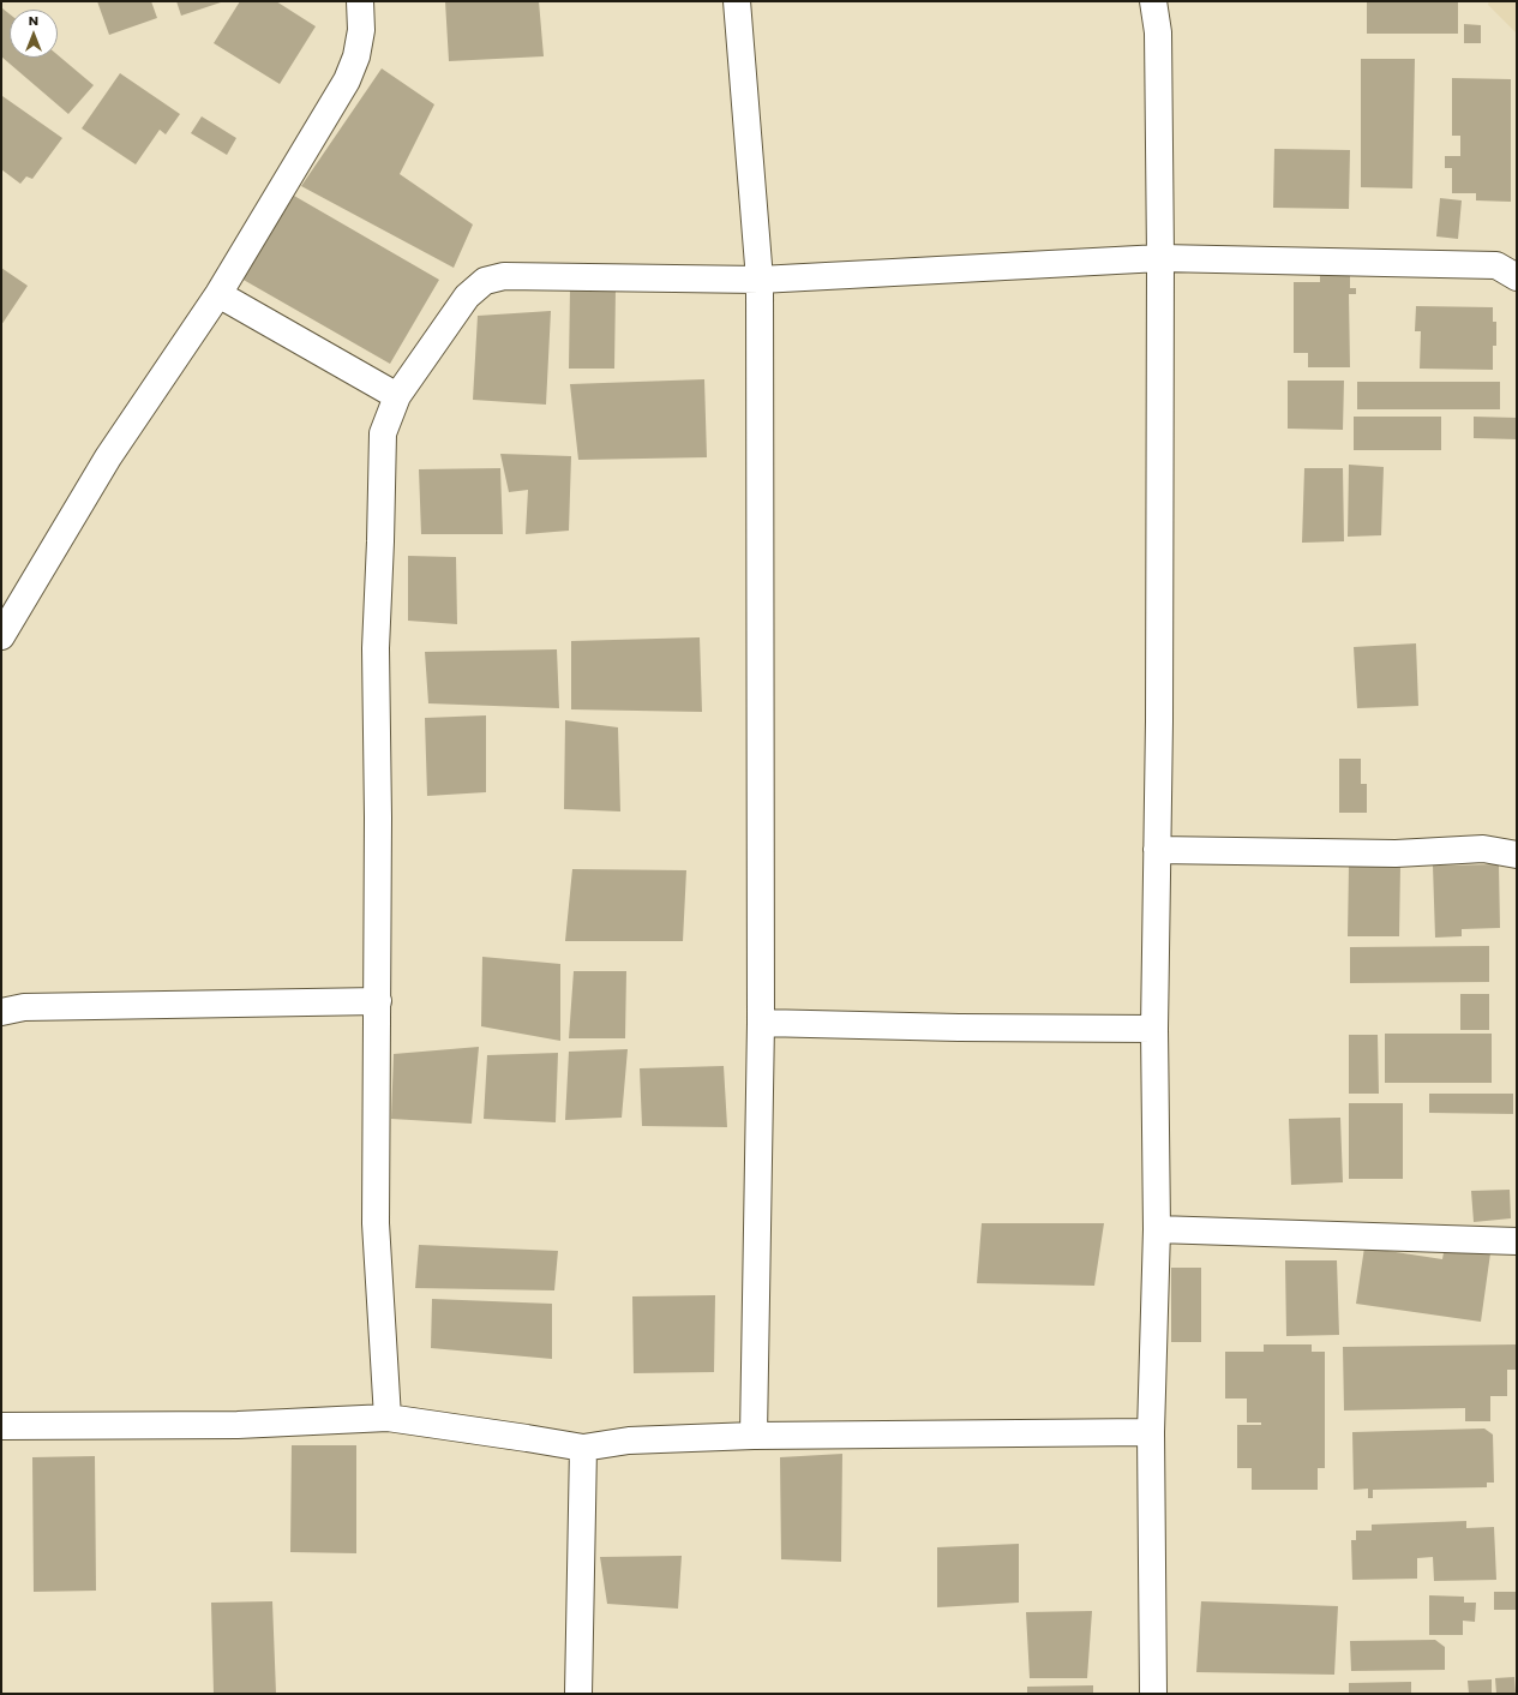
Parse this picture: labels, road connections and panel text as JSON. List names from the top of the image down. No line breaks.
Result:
{"north":"top"}
